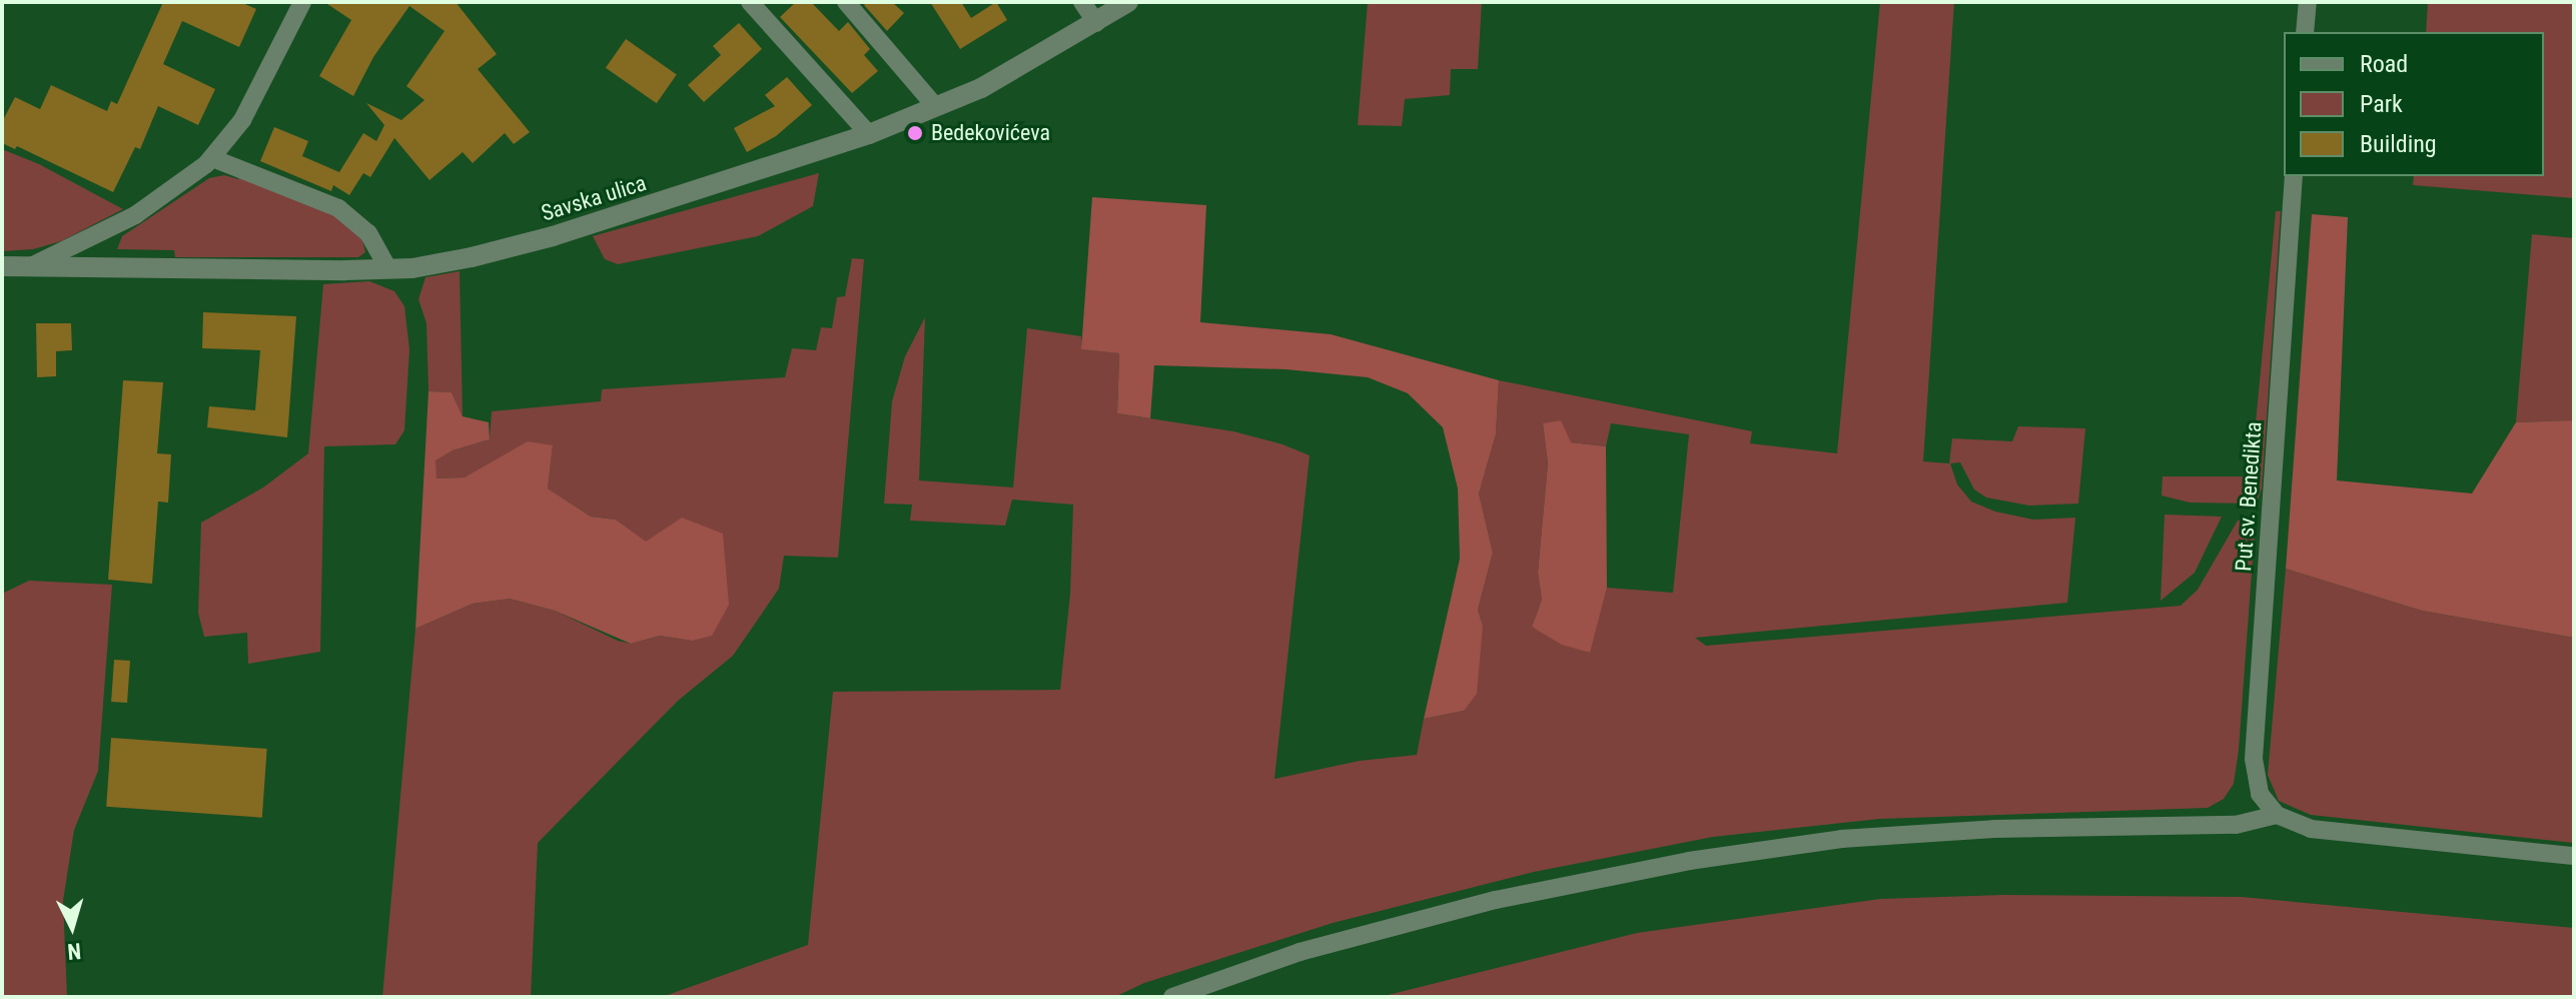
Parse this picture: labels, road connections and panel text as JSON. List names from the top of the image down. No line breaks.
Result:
{"streets":{"street":["Savska ulica","Put sv. Benedikta"]},"places":["Bedekovićeva"],"legend":["Road","Park","Building"],"north":"bottom"}
